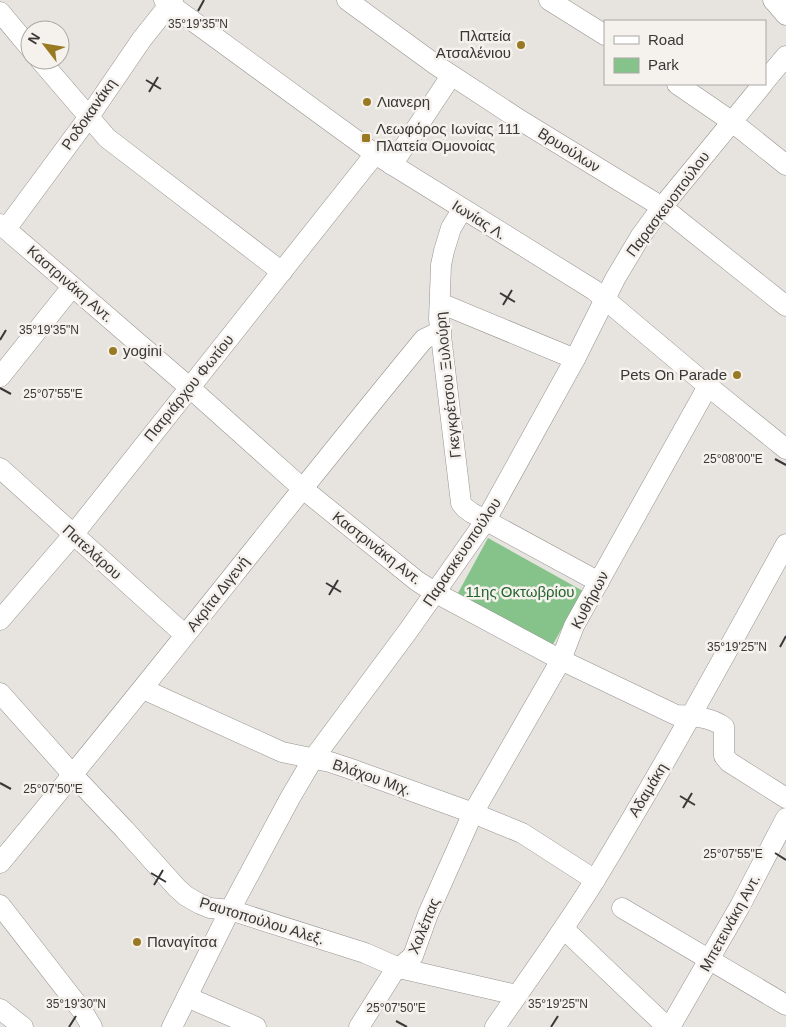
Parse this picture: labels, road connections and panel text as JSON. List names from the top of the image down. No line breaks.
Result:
{"streets":{"street":["Ροδοκανάκη","Βρυούλων","Παρασκευοπούλου","Ιωνίας Λ.","Καστρινάκη Αντ.","Γκεγκρέτσου Ξυλούρη","Πατριάρχου Φωτίου","Πατελάρου","Ακρίτα Διγενή","Κυθήρων","Βλάχου Μιχ.","Αδαμάκη","Ραυτοπούλου Αλεξ.","Μπετεινάκη Αντ.","Χαλέπας"]},"crossings":[["Ροδοκανάκη","Ιωνίας Λ."],["Ροδοκανάκη","Καστρινάκη Αντ."],["Βρυούλων","Παρασκευοπούλου"],["Παρασκευοπούλου","Ιωνίας Λ."],["Παρασκευοπούλου","Καστρινάκη Αντ."],["Παρασκευοπούλου","Γκεγκρέτσου Ξυλούρη"],["Παρασκευοπούλου","Βλάχου Μιχ."],["Παρασκευοπούλου","Ραυτοπούλου Αλεξ."],["Ιωνίας Λ.","Γκεγκρέτσου Ξυλούρη"],["Ιωνίας Λ.","Πατριάρχου Φωτίου"],["Ιωνίας Λ.","Κυθήρων"],["Καστρινάκη Αντ.","Πατριάρχου Φωτίου"],["Καστρινάκη Αντ.","Ακρίτα Διγενή"],["Καστρινάκη Αντ.","Κυθήρων"],["Καστρινάκη Αντ.","Αδαμάκη"],["Γκεγκρέτσου Ξυλούρη","Ακρίτα Διγενή"],["Γκεγκρέτσου Ξυλούρη","Κυθήρων"],["Πατριάρχου Φωτίου","Πατελάρου"],["Πατελάρου","Ακρίτα Διγενή"],["Ακρίτα Διγενή","Βλάχου Μιχ."],["Ακρίτα Διγενή","Ραυτοπούλου Αλεξ."],["Κυθήρων","Βλάχου Μιχ."],["Κυθήρων","Χαλέπας"],["Βλάχου Μιχ.","Αδαμάκη"],["Βλάχου Μιχ.","Χαλέπας"],["Αδαμάκη","Ραυτοπούλου Αλεξ."],["Ραυτοπούλου Αλεξ.","Χαλέπας"]],"parks":["11ης Οκτωβρίου"],"places":{"other":["Πλατεία Ατσαλένιου","Λιανερη","yogini","Pets On Parade","Παναγίτσα"],"transit":["Λεωφόρος Ιωνίας 111 Πλατεία Ομονοίας"]},"legend":["Road","Park"],"north":"top left","coordinates":["35°19'35\"N","25°07'55\"E","25°08'00\"E","35°19'25\"N","25°07'50\"E","35°19'30\"N"]}
